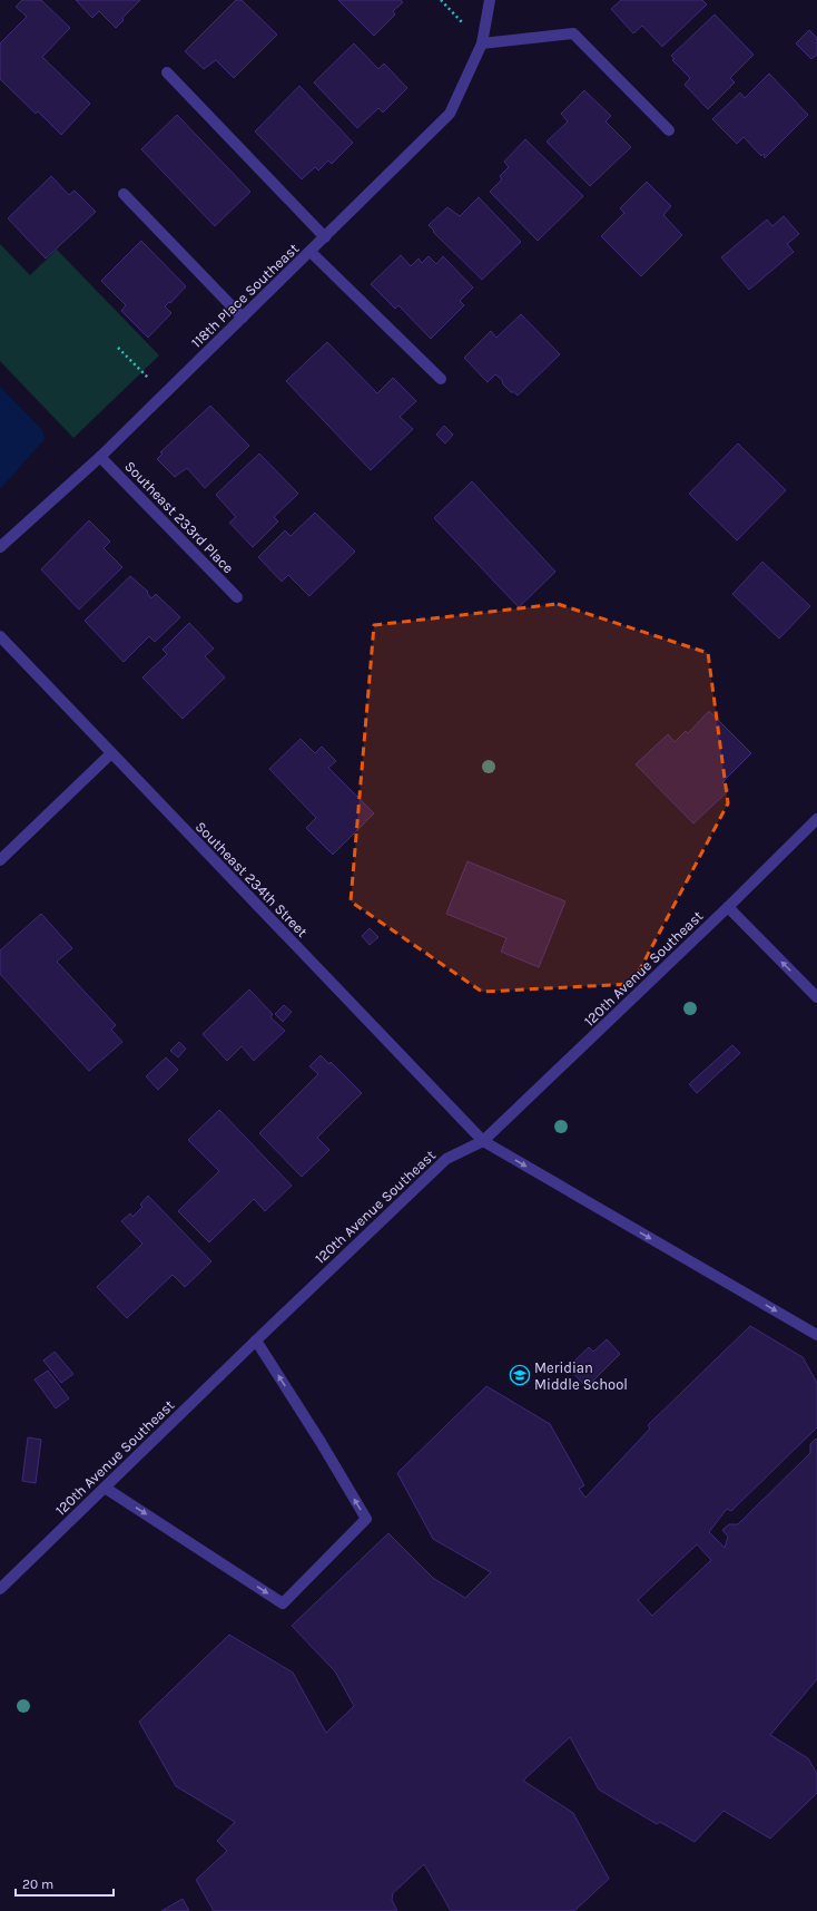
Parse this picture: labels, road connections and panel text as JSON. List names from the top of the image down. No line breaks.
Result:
{"streets":{"street":["118th Place Southeast","Southeast 233rd Place","Southeast 234th Street","120th Avenue Southeast"]},"crossings":[["118th Place Southeast","Southeast 233rd Place"],["Southeast 234th Street","120th Avenue Southeast"]],"one_way":["Southeast 234th Street"],"places":{"school or university":["Meridian Middle School"]},"scale_bar":"20 m"}
